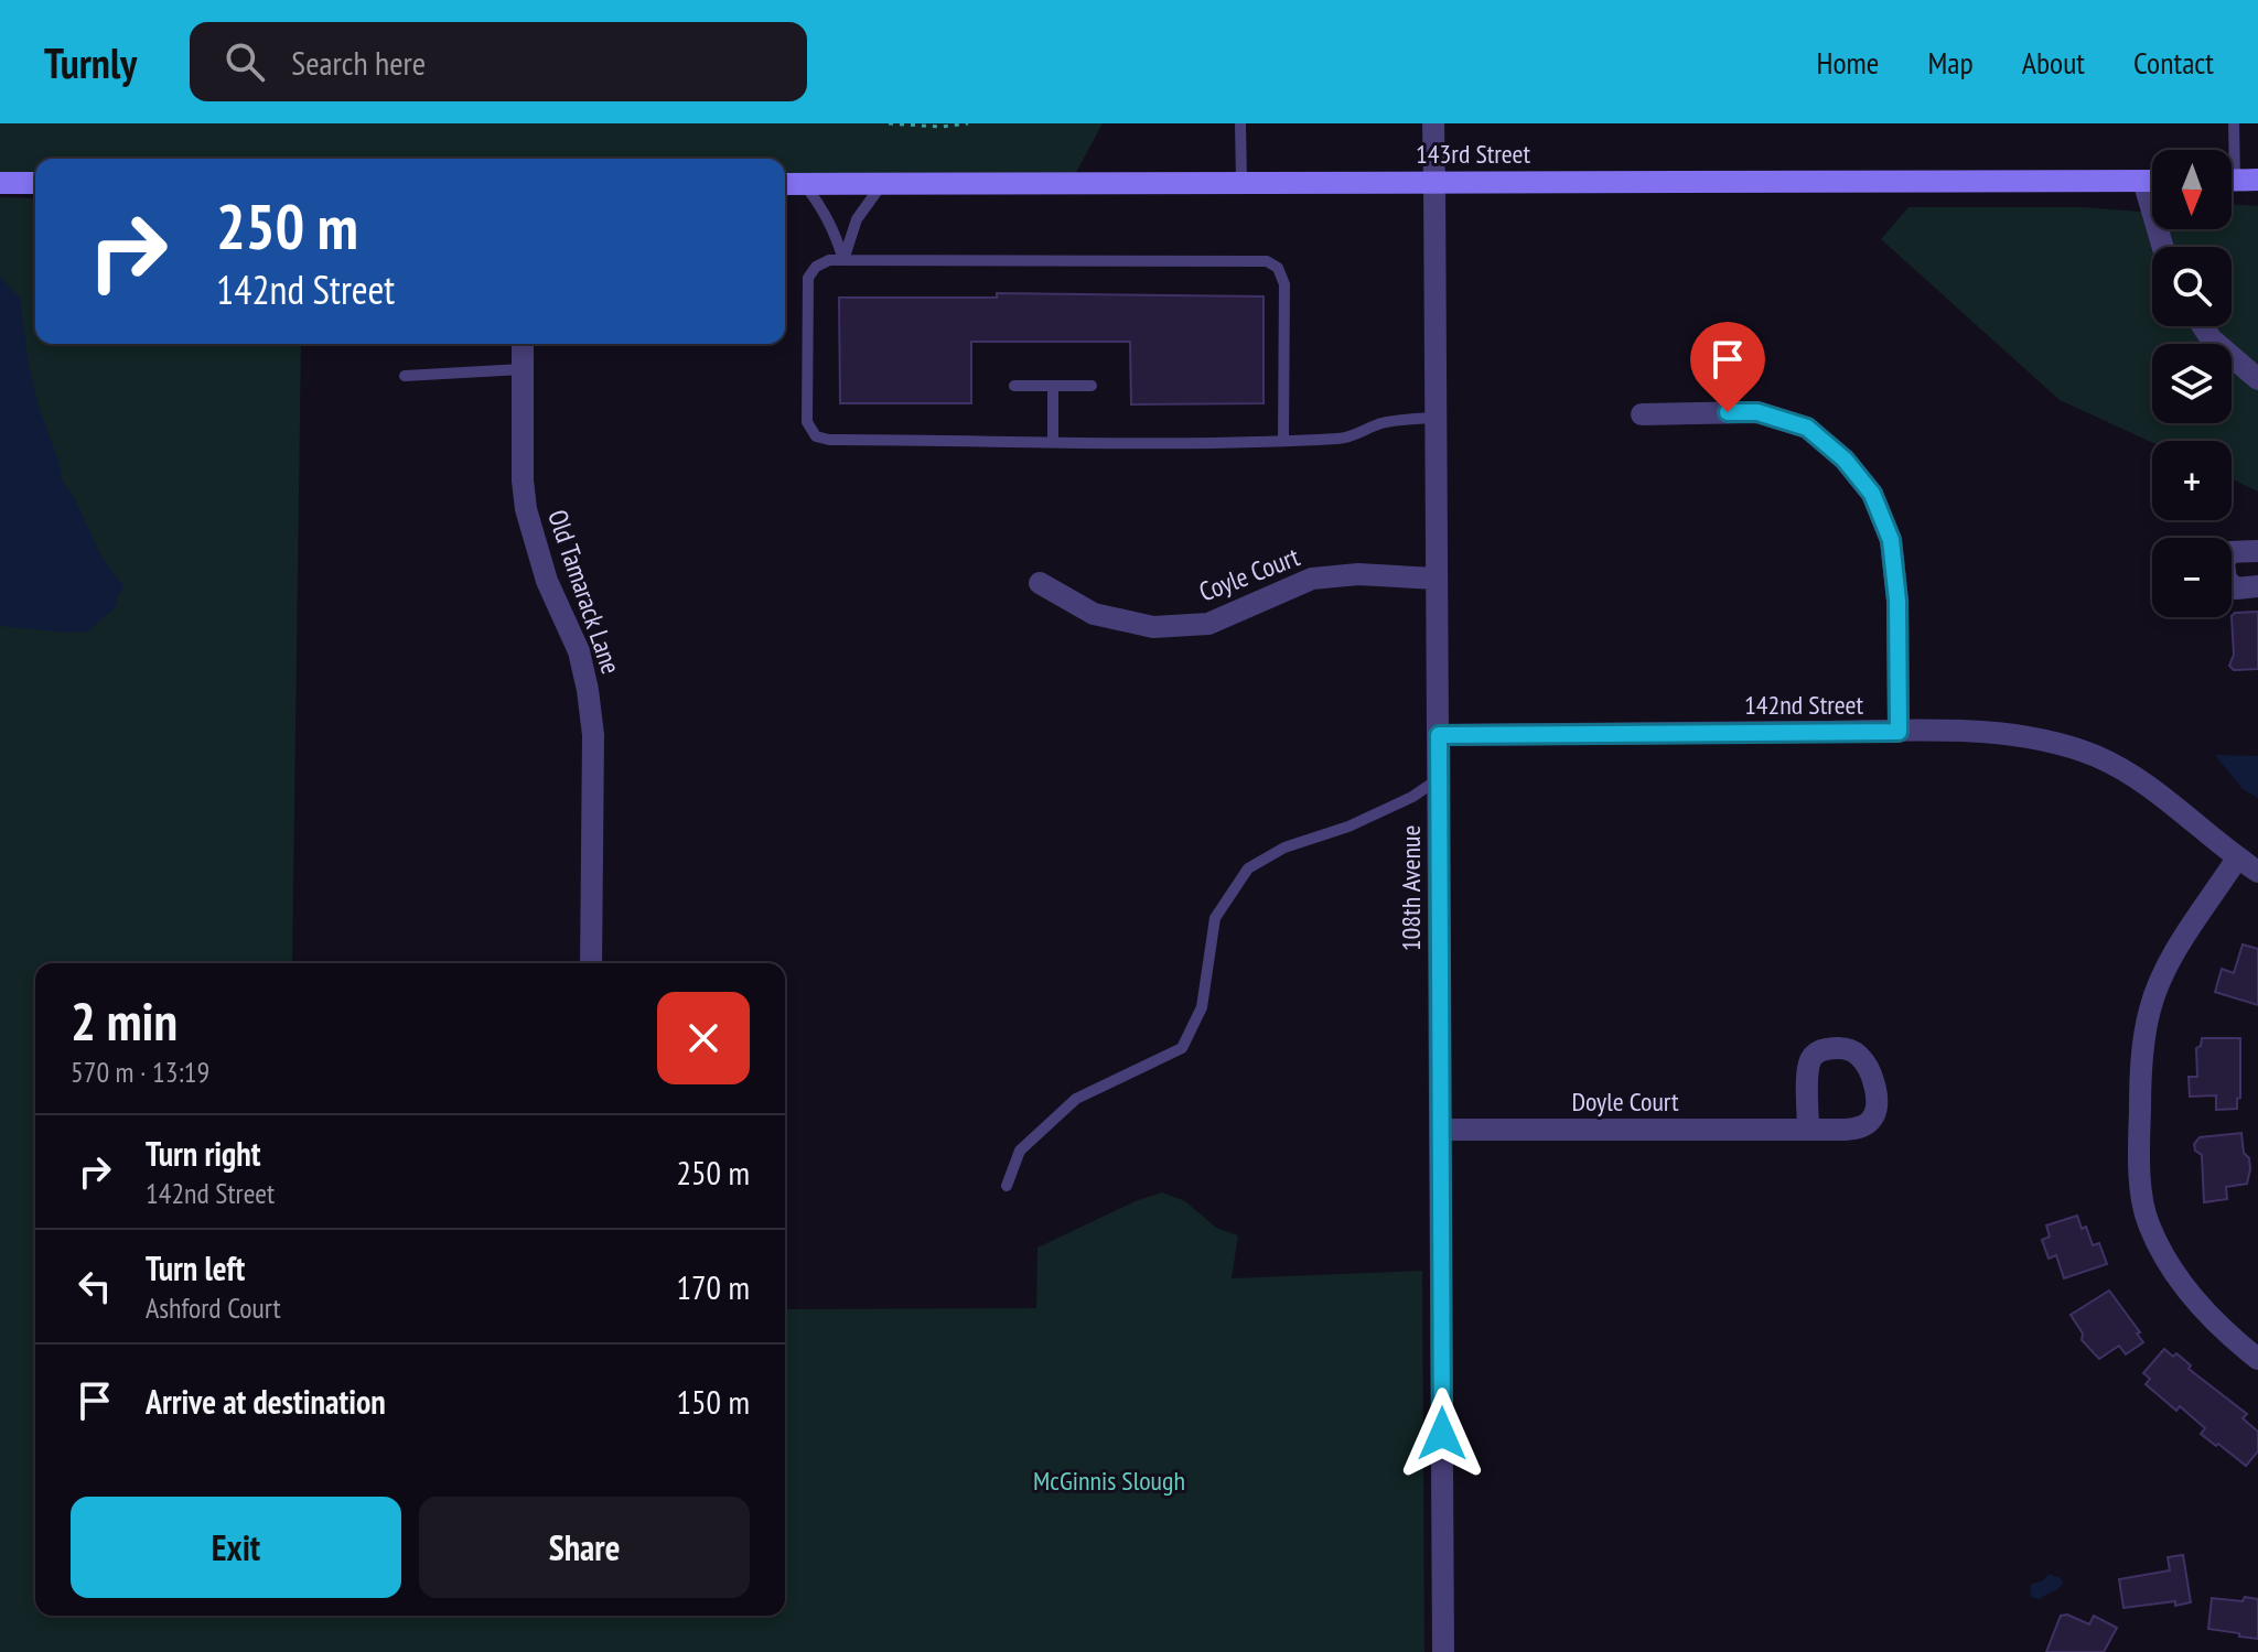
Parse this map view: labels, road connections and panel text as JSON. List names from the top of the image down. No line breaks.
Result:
{"streets":{"main road":["143rd Street"],"street":["Coyle Court","Old Tamarack Lane","142nd Street","108th Avenue","Doyle Court"]},"crossings":[["143rd Street","108th Avenue"],["Coyle Court","108th Avenue"],["142nd Street","108th Avenue"],["108th Avenue","Doyle Court"]],"parks":["McGinnis Slough"],"north":"bottom","page":{"header":"Turnly","search":"Search here","nav":["Home","Map","About","Contact"],"map_buttons":["+","−"],"turn":["250 m","142nd Street"],"heading":["2 min","570 m · 13:19"],"list":[{"name":"Turn right","note":"142nd Street","value":"250 m"},{"name":"Turn left","note":"Ashford Court","value":"170 m"},{"name":"Arrive at destination","value":"150 m"}],"buttons":["Exit","Share"]}}
